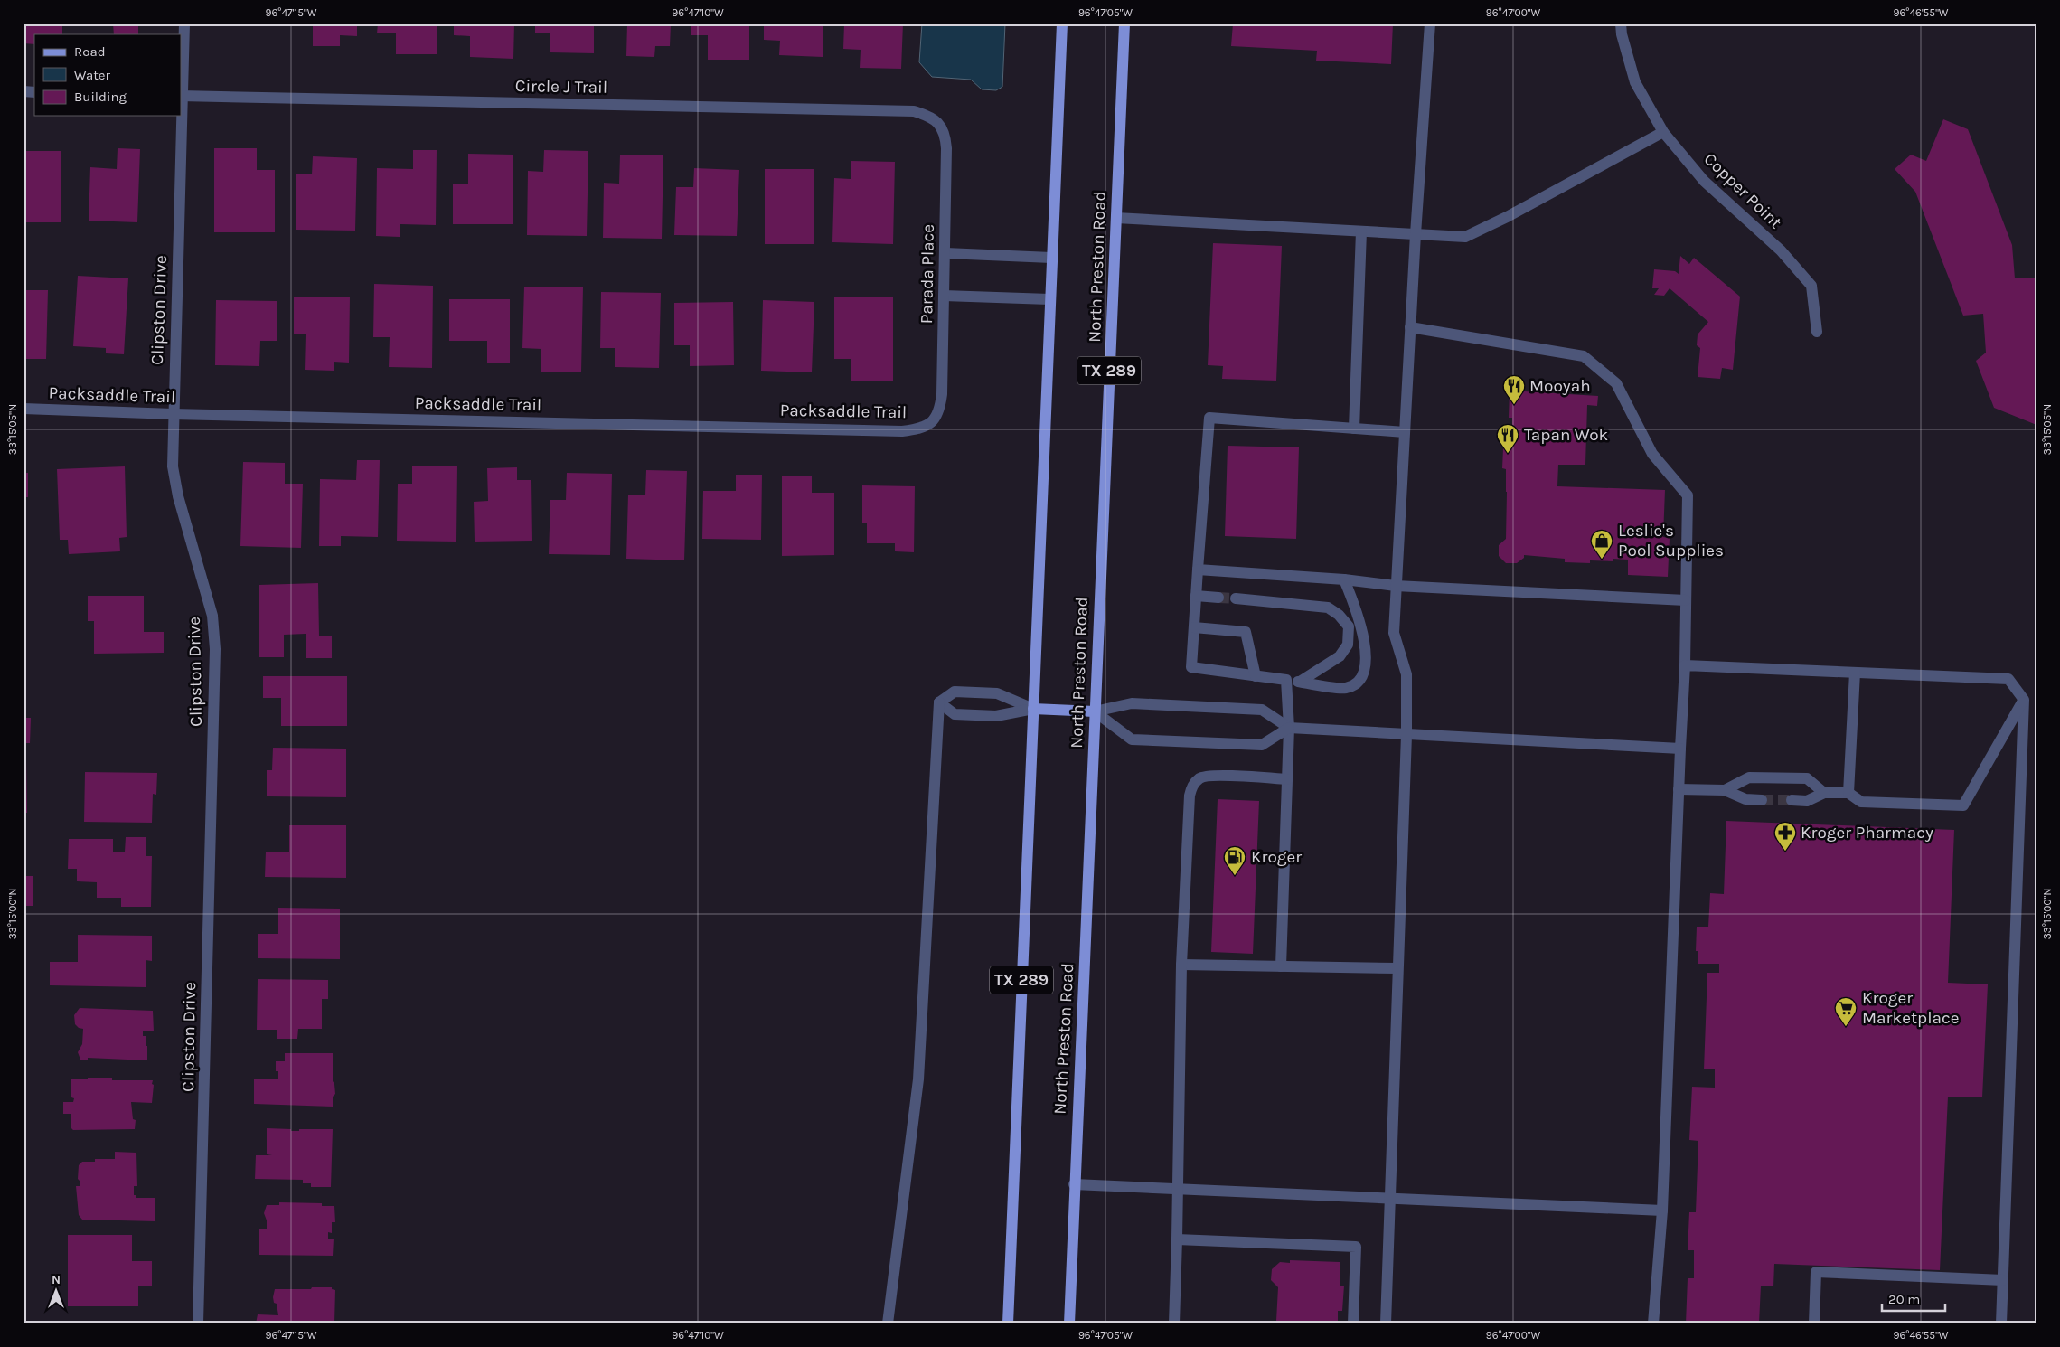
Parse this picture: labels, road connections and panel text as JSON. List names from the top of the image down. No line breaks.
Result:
{"streets":{"main road":["North Preston Road","TX 289"],"street":["Circle J Trail","Copper Point","Parada Place","Clipston Drive","Packsaddle Trail"]},"crossings":[["Circle J Trail","Parada Place"],["Circle J Trail","Clipston Drive"],["Parada Place","Packsaddle Trail"],["Clipston Drive","Packsaddle Trail"]],"places":{"restaurant":["Mooyah","Tapan Wok"],"shop":["Leslie's Pool Supplies"],"pharmacy":["Kroger Pharmacy"],"fuel station":["Kroger"],"supermarket":["Kroger Marketplace"]},"legend":["Road","Water","Building"],"scale_bar":"20 m","north":"top","coordinates":["96°47'15\"W","96°47'10\"W","96°47'05\"W","96°47'00\"W","96°46'55\"W","33°15'05\"N","33°15'00\"N"]}
